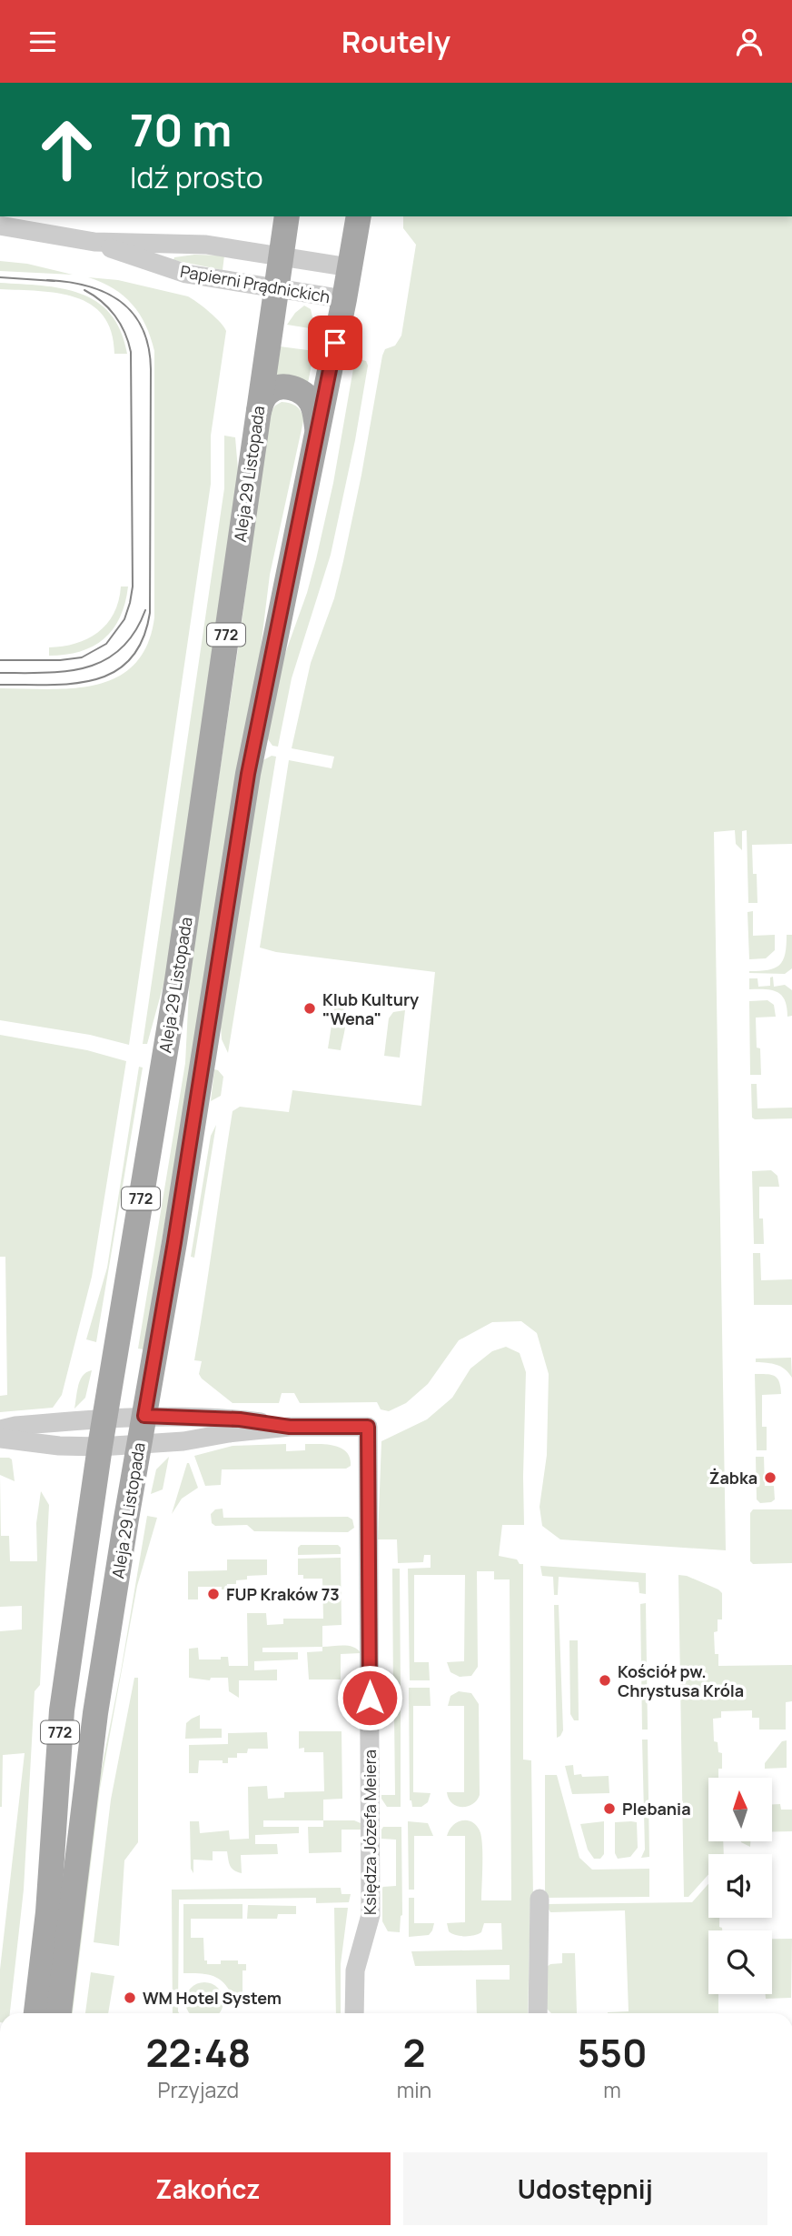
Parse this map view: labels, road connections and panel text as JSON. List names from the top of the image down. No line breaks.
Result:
{"streets":{"main road":["Aleja 29 Listopada","772"],"street":["Papierni Prądnickich","Księdza Józefa Meiera"]},"crossings":[["Papierni Prądnickich","Aleja 29 Listopada"]],"places":["Klub Kultury \"Wena\"","Żabka","FUP Kraków 73","Kościół pw. Chrystusa Króla","Plebania","WM Hotel System"],"north":"top","page":{"header":"Routely","turn":["70 m","Idź prosto"],"eta":["22:48","Przyjazd","2","min","550","m"],"buttons":["Zakończ","Udostępnij"]}}
